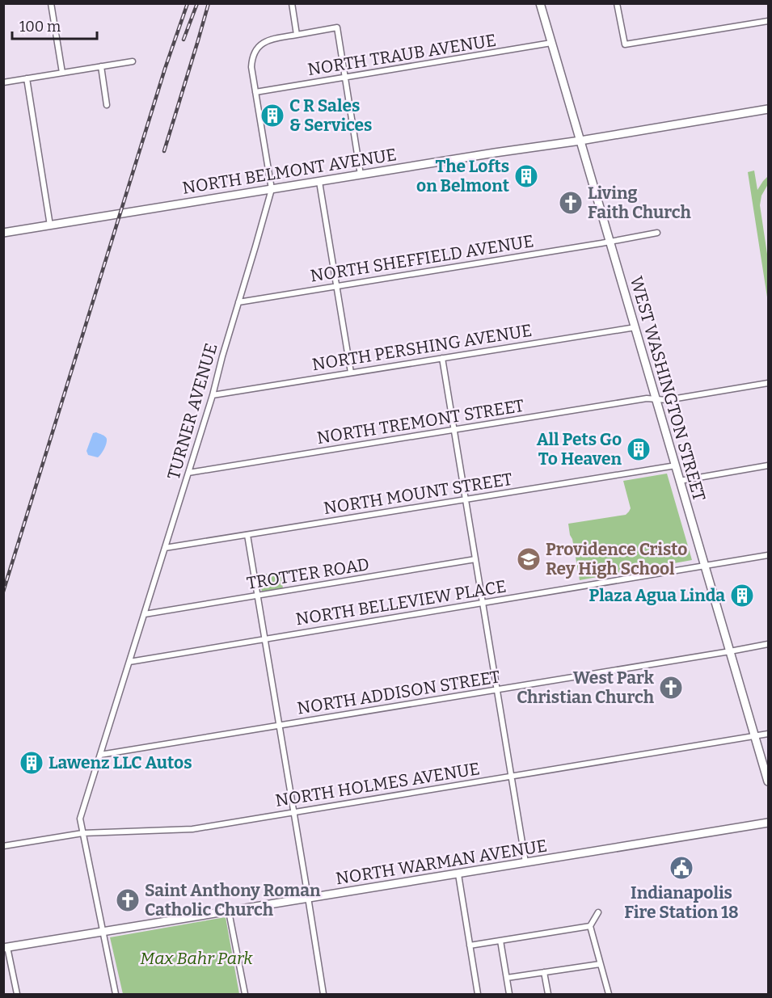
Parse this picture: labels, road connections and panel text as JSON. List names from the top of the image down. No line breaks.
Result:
{"streets":{"main road":["NORTH BELMONT AVENUE","WEST WASHINGTON STREET","NORTH WARMAN AVENUE"],"street":["NORTH TRAUB AVENUE","NORTH SHEFFIELD AVENUE","NORTH PERSHING AVENUE","TURNER AVENUE","NORTH TREMONT STREET","NORTH MOUNT STREET","TROTTER ROAD","NORTH BELLEVIEW PLACE","NORTH ADDISON STREET","NORTH HOLMES AVENUE"]},"crossings":[["NORTH TRAUB AVENUE","WEST WASHINGTON STREET"],["NORTH TRAUB AVENUE","TURNER AVENUE"],["NORTH BELMONT AVENUE","WEST WASHINGTON STREET"],["NORTH BELMONT AVENUE","TURNER AVENUE"],["NORTH SHEFFIELD AVENUE","WEST WASHINGTON STREET"],["NORTH SHEFFIELD AVENUE","TURNER AVENUE"],["NORTH PERSHING AVENUE","WEST WASHINGTON STREET"],["NORTH PERSHING AVENUE","TURNER AVENUE"],["WEST WASHINGTON STREET","NORTH TREMONT STREET"],["WEST WASHINGTON STREET","NORTH MOUNT STREET"],["WEST WASHINGTON STREET","NORTH BELLEVIEW PLACE"],["WEST WASHINGTON STREET","NORTH ADDISON STREET"],["WEST WASHINGTON STREET","NORTH HOLMES AVENUE"],["TURNER AVENUE","NORTH TREMONT STREET"],["TURNER AVENUE","NORTH MOUNT STREET"],["TURNER AVENUE","TROTTER ROAD"],["TURNER AVENUE","NORTH BELLEVIEW PLACE"],["TURNER AVENUE","NORTH ADDISON STREET"],["TURNER AVENUE","NORTH HOLMES AVENUE"]],"parks":["Max Bahr Park"],"places":{"building":["C R Sales & Services","The Lofts on Belmont","All Pets Go To Heaven","Plaza Agua Linda","Lawenz LLC Autos"],"church":["Living Faith Church","West Park Christian Church","Saint Anthony Roman Catholic Church"],"school or university":["Providence Cristo Rey High School"],"public building":["Indianapolis Fire Station 18"]},"scale_bar":"100 m"}
